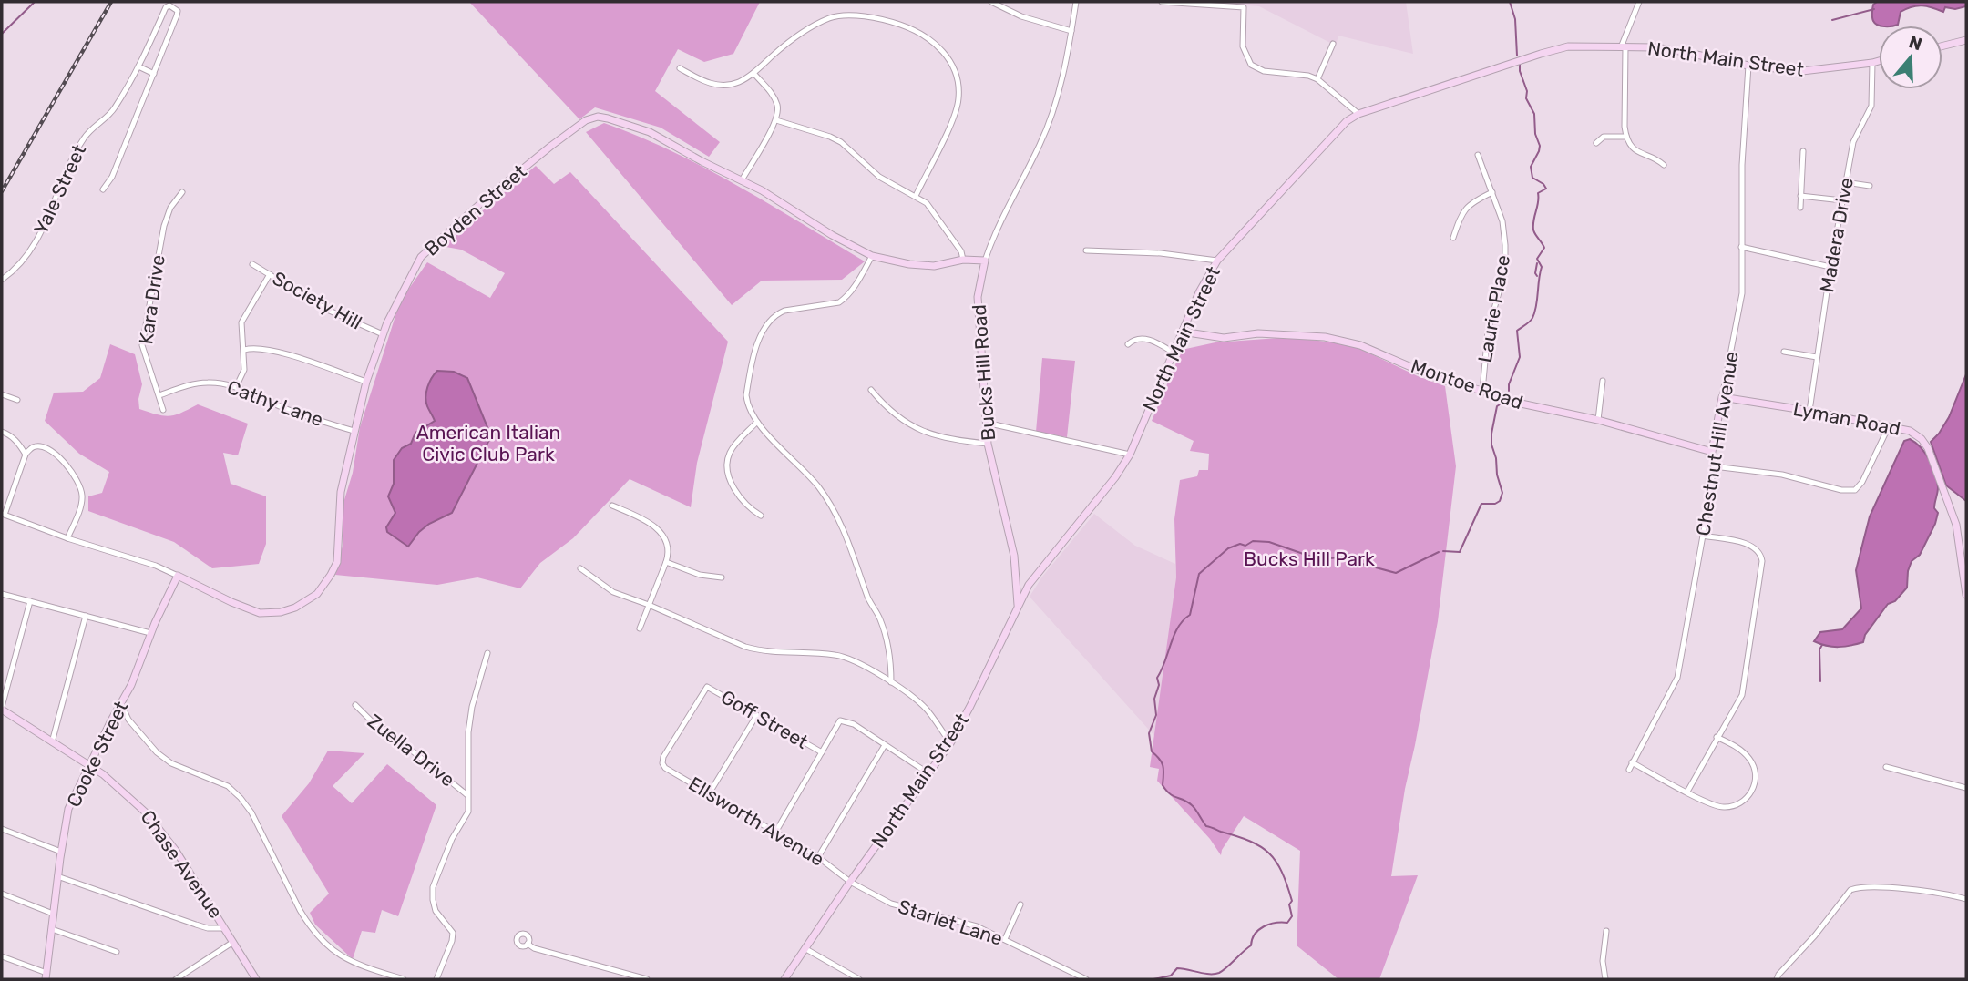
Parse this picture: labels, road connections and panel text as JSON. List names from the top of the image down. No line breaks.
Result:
{"streets":{"street":["North Main Street","Yale Street","Boyden Street","Madera Drive","Kara Drive","Society Hill","Laurie Place","Bucks Hill Road","Montoe Road","Cathy Lane","Lyman Road","Chestnut Hill Avenue","Goff Street","Zuella Drive","Cooke Street","Ellsworth Avenue","Chase Avenue","Starlet Lane"]},"crossings":[["North Main Street","Madera Drive"],["North Main Street","Bucks Hill Road"],["North Main Street","Montoe Road"],["North Main Street","Chestnut Hill Avenue"],["North Main Street","Ellsworth Avenue"],["North Main Street","Starlet Lane"],["Boyden Street","Society Hill"],["Boyden Street","Bucks Hill Road"],["Boyden Street","Cathy Lane"],["Boyden Street","Cooke Street"],["Madera Drive","Lyman Road"],["Kara Drive","Cathy Lane"],["Laurie Place","Montoe Road"],["Montoe Road","Chestnut Hill Avenue"],["Lyman Road","Chestnut Hill Avenue"],["Goff Street","Ellsworth Avenue"],["Cooke Street","Chase Avenue"],["Ellsworth Avenue","Starlet Lane"]],"parks":["American Italian Civic Club Park","Bucks Hill Park"],"north":"top"}
